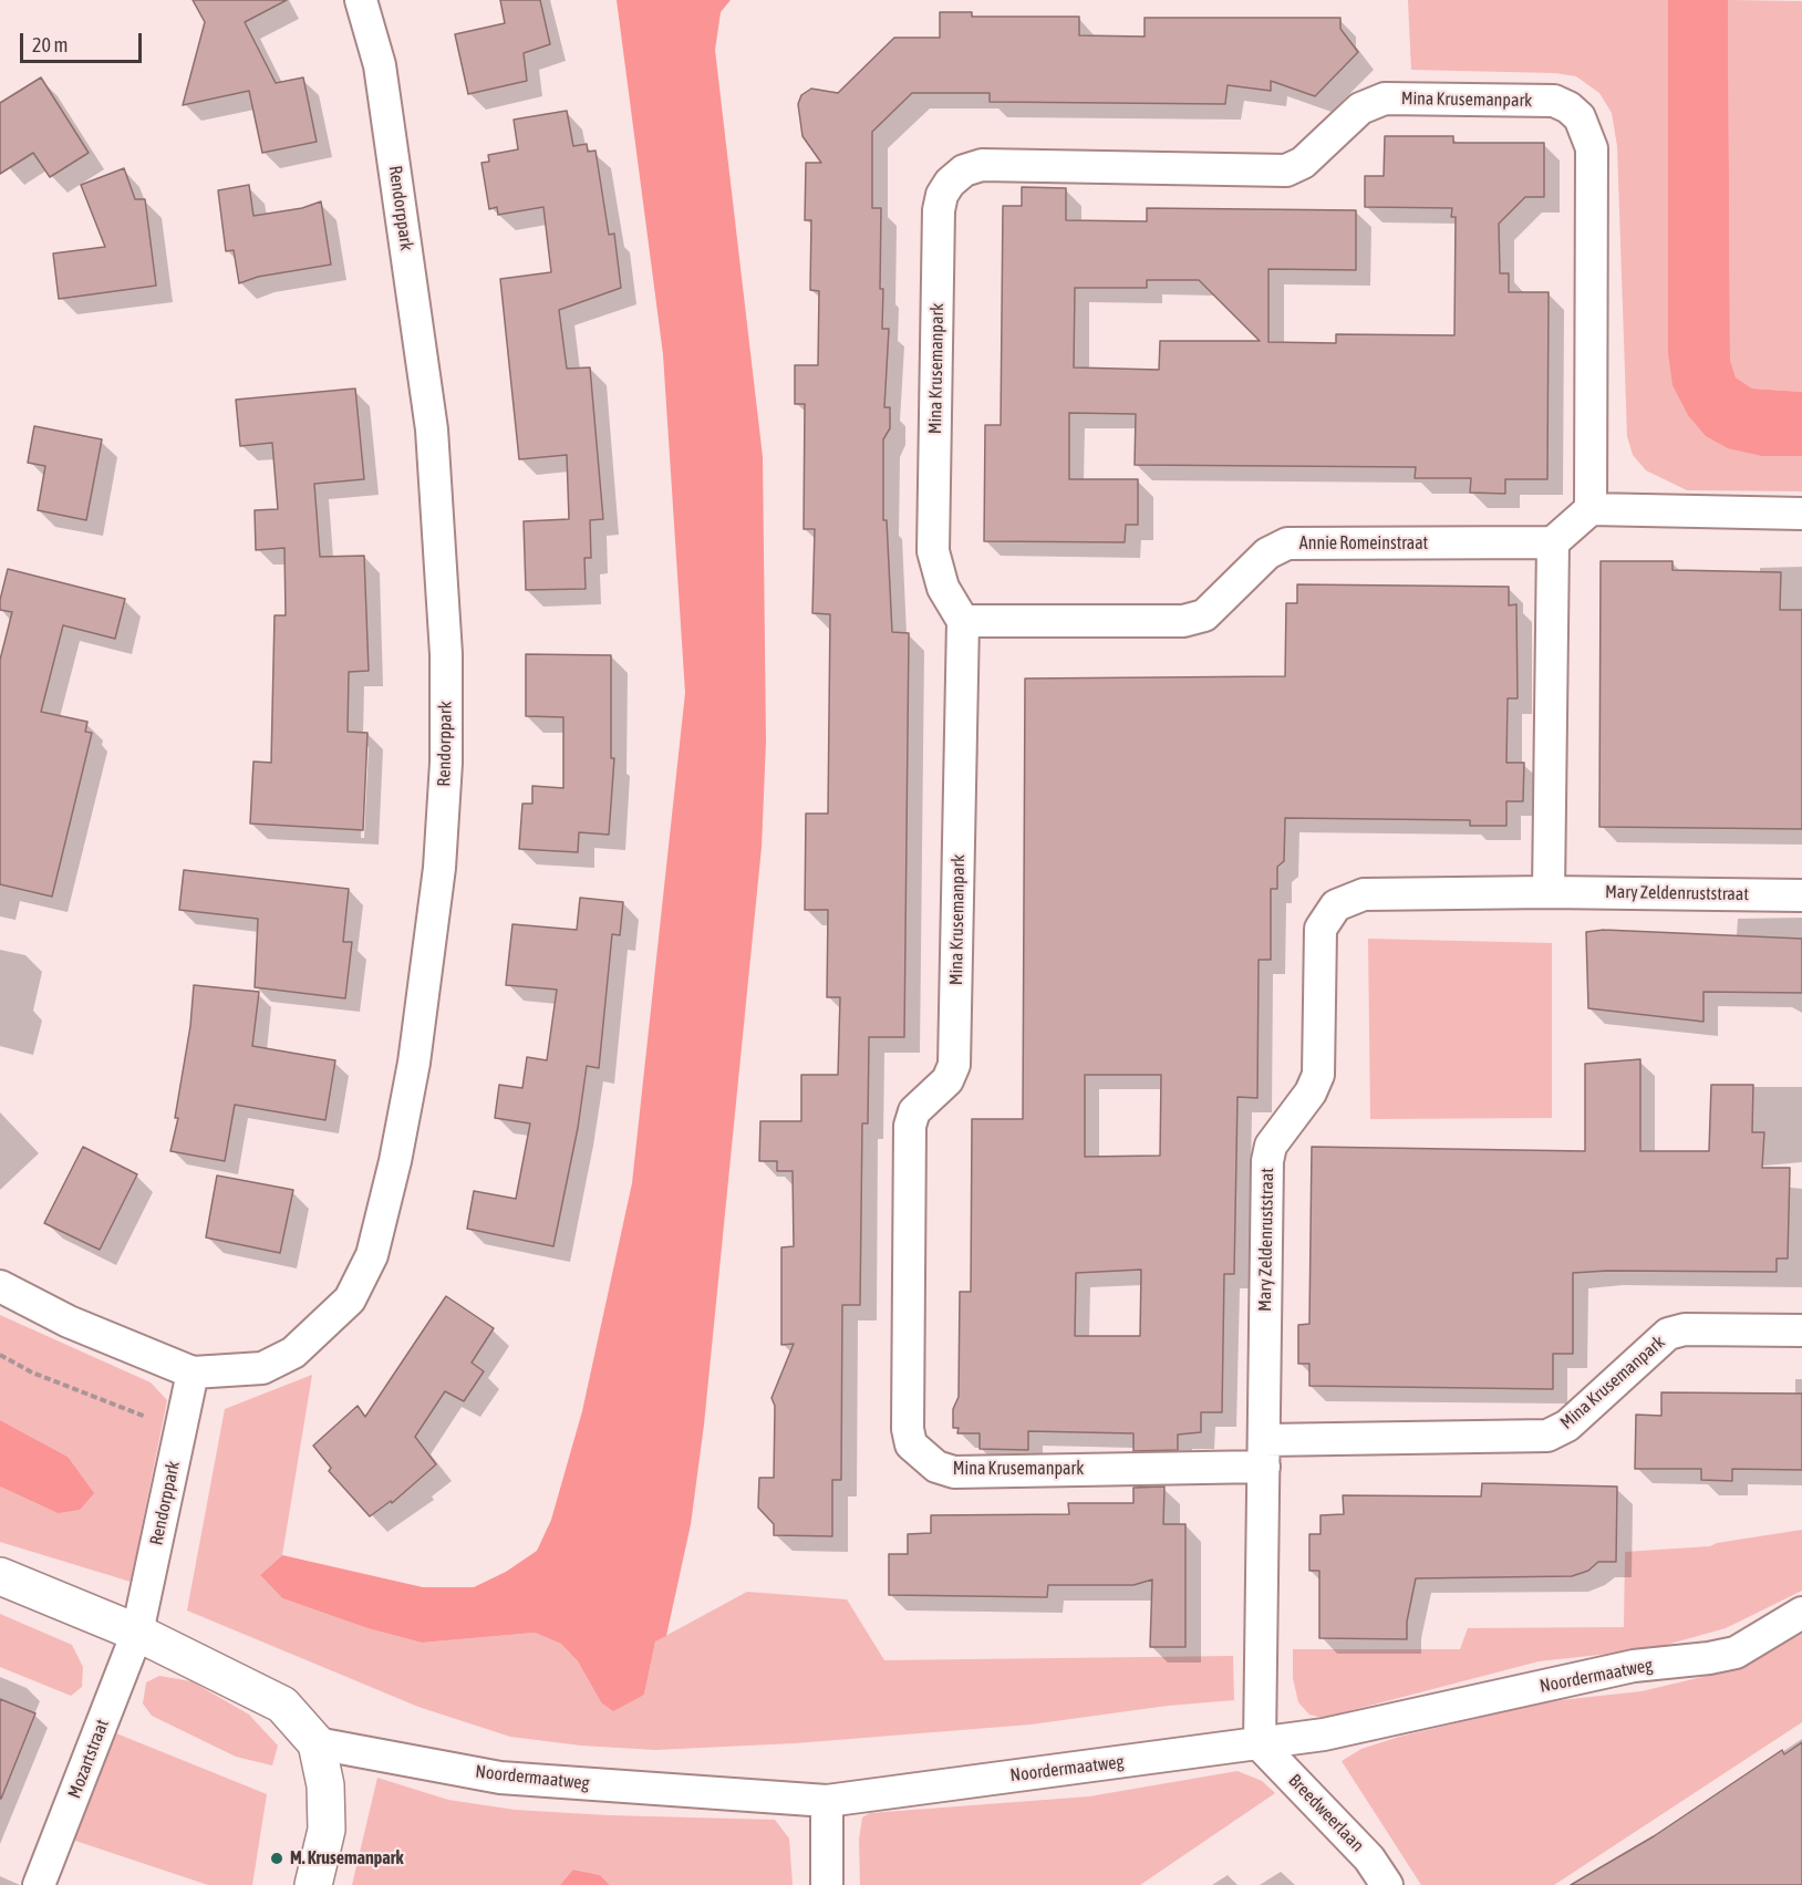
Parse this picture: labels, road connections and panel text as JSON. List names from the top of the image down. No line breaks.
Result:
{"streets":{"street":["Mina Krusemanpark","Rendorppark","Annie Romeinstraat","Mary Zeldenruststraat","Noordermaatweg","Mozartstraat","Breedweerlaan"]},"crossings":[["Mina Krusemanpark","Annie Romeinstraat"],["Mina Krusemanpark","Mary Zeldenruststraat"],["Rendorppark","Mozartstraat"],["Mary Zeldenruststraat","Noordermaatweg"],["Mary Zeldenruststraat","Breedweerlaan"],["Noordermaatweg","Breedweerlaan"]],"places":["M. Krusemanpark"],"scale_bar":"20 m"}
